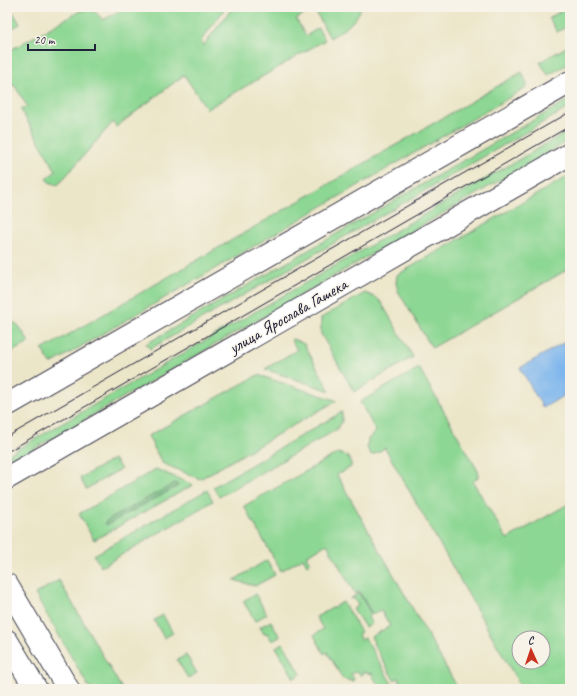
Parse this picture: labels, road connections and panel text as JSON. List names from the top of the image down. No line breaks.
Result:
{"streets":{"street":["улица Ярослава Гашека"]},"scale_bar":"20 m","north":"top"}
